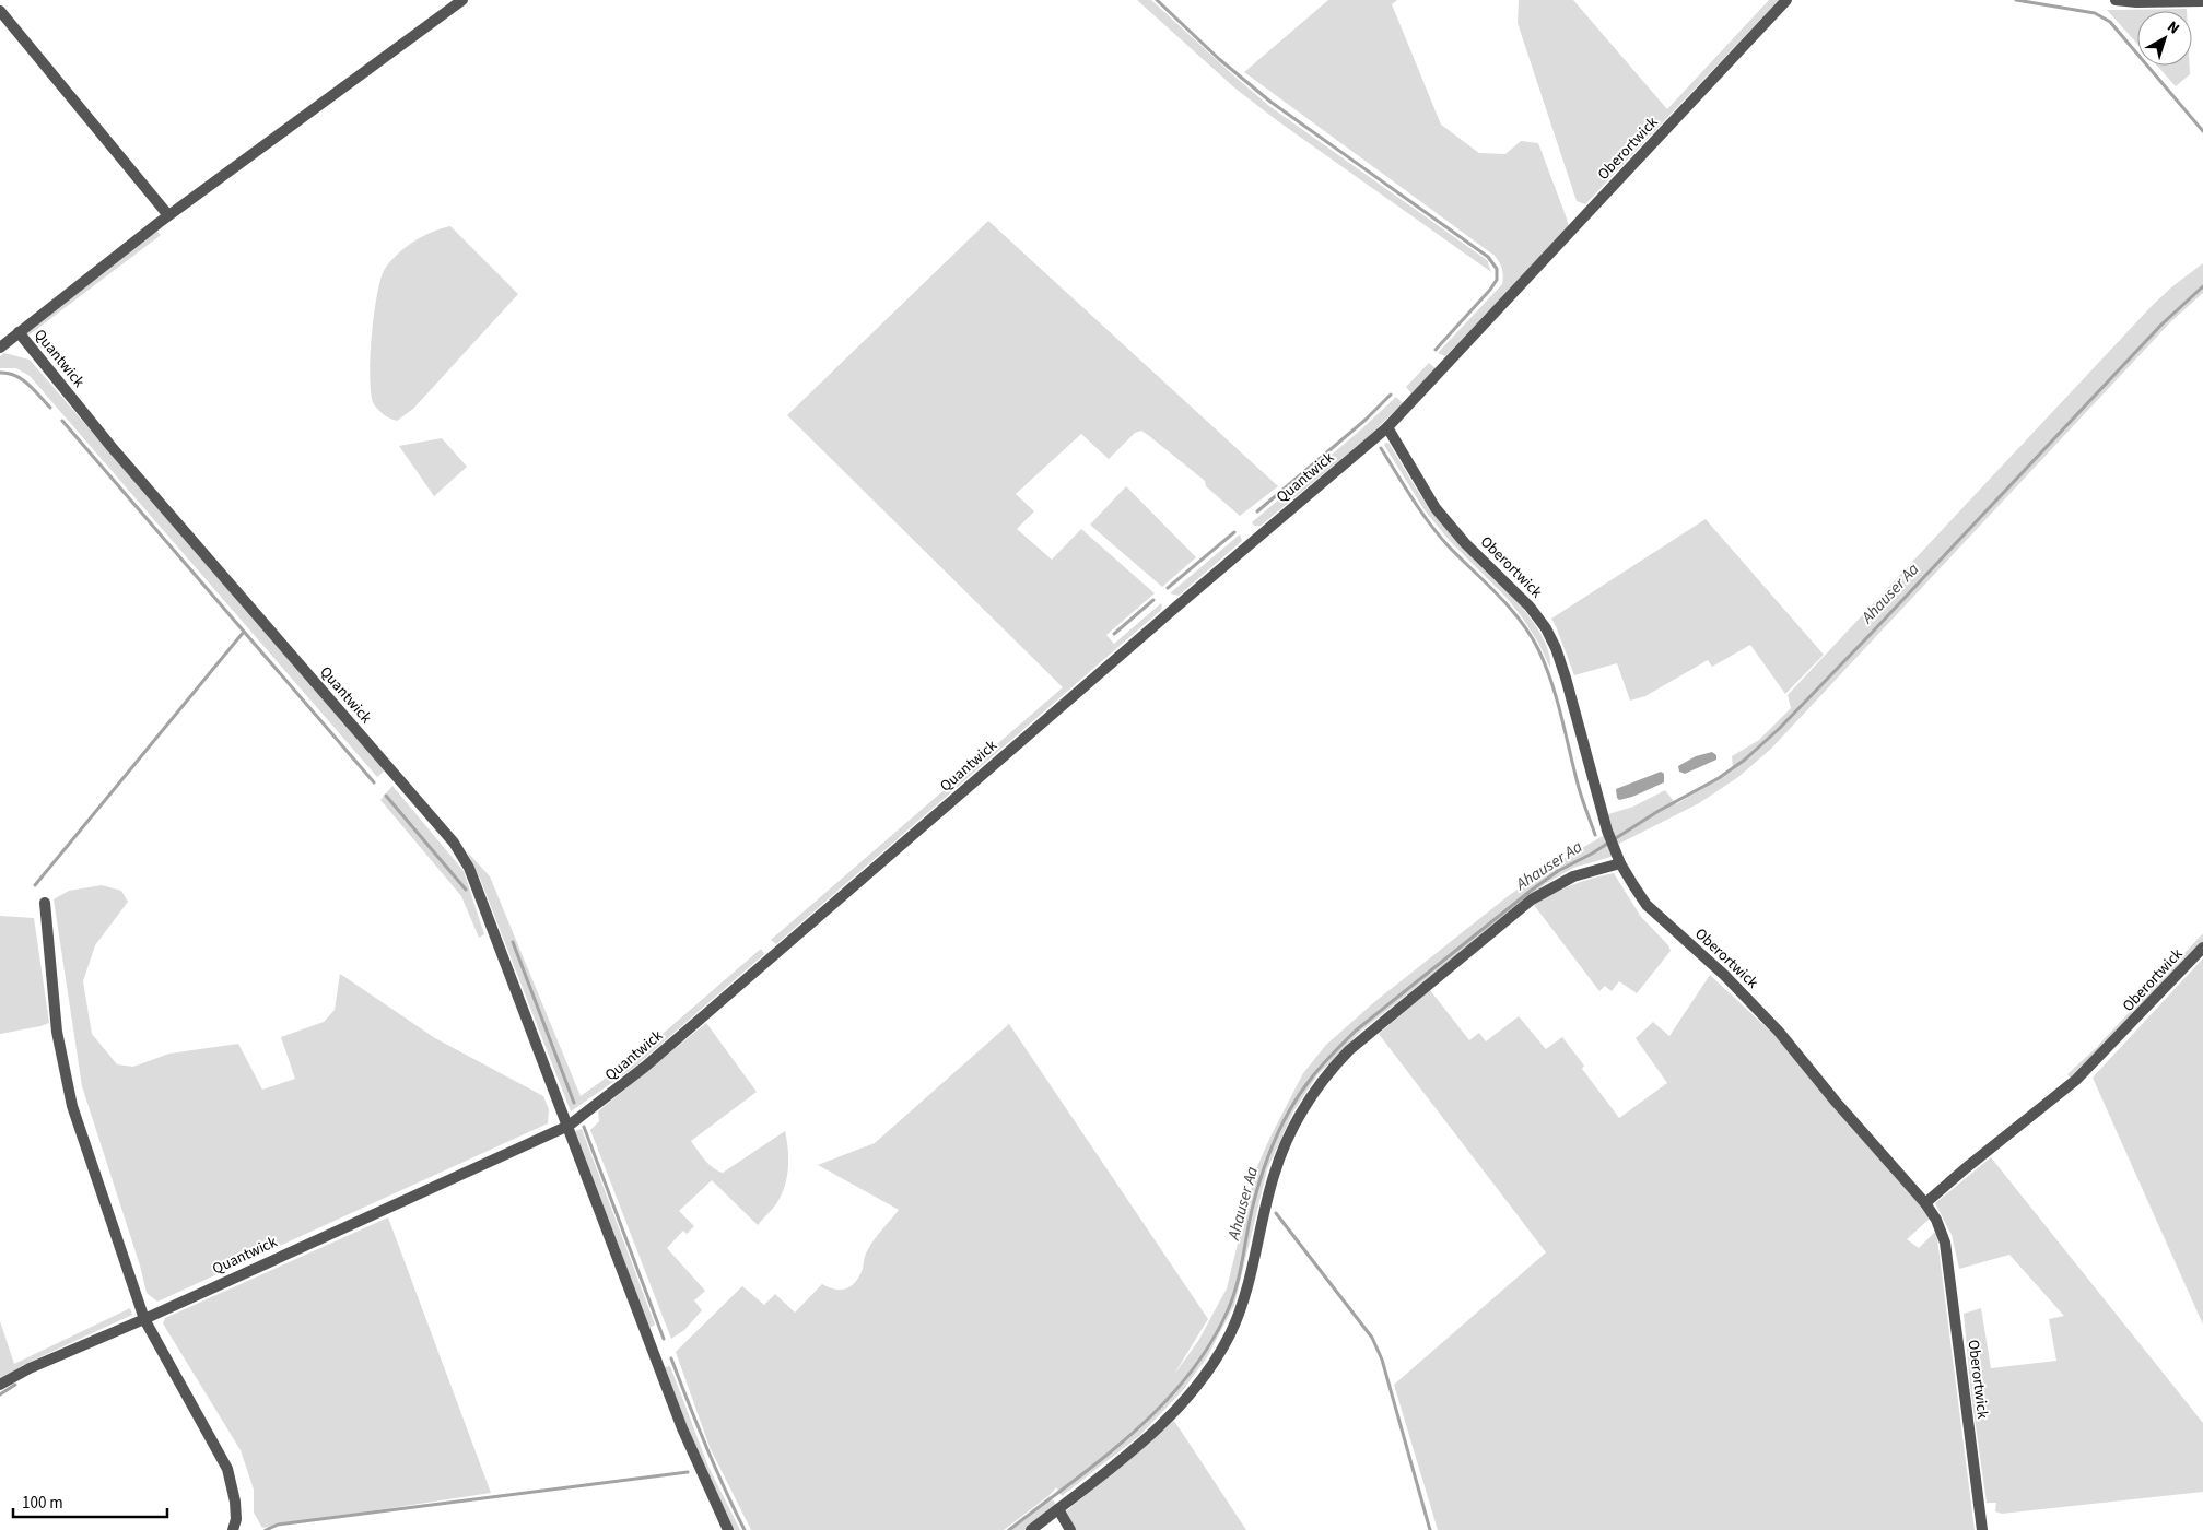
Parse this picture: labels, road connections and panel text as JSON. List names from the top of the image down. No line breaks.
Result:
{"streets":{"street":["Oberortwick","Quantwick"]},"crossings":[["Oberortwick","Quantwick"]],"water":["Ahauser Aa"],"scale_bar":"100 m","north":"top right"}
